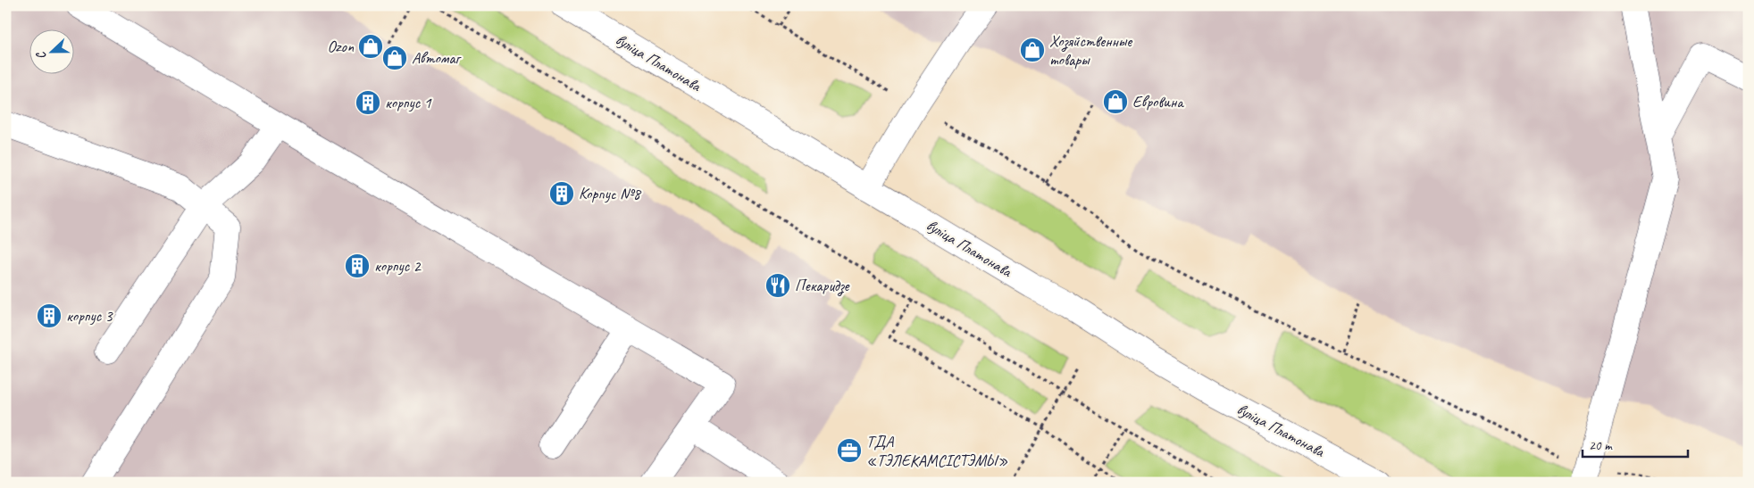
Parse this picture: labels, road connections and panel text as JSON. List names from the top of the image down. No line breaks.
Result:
{"streets":{"main road":["вуліца Платонава"]},"places":{"shop":["Ozon","Хозяйственные товары","Автомаг","Евровина"],"building":["корпус 1","Корпус №8","корпус 2","корпус 3"],"restaurant":["Пекаридзе"],"office":["ТДА «ТЭЛЕКАМСІСТЭМЫ»"]},"scale_bar":"20 m","north":"left"}
